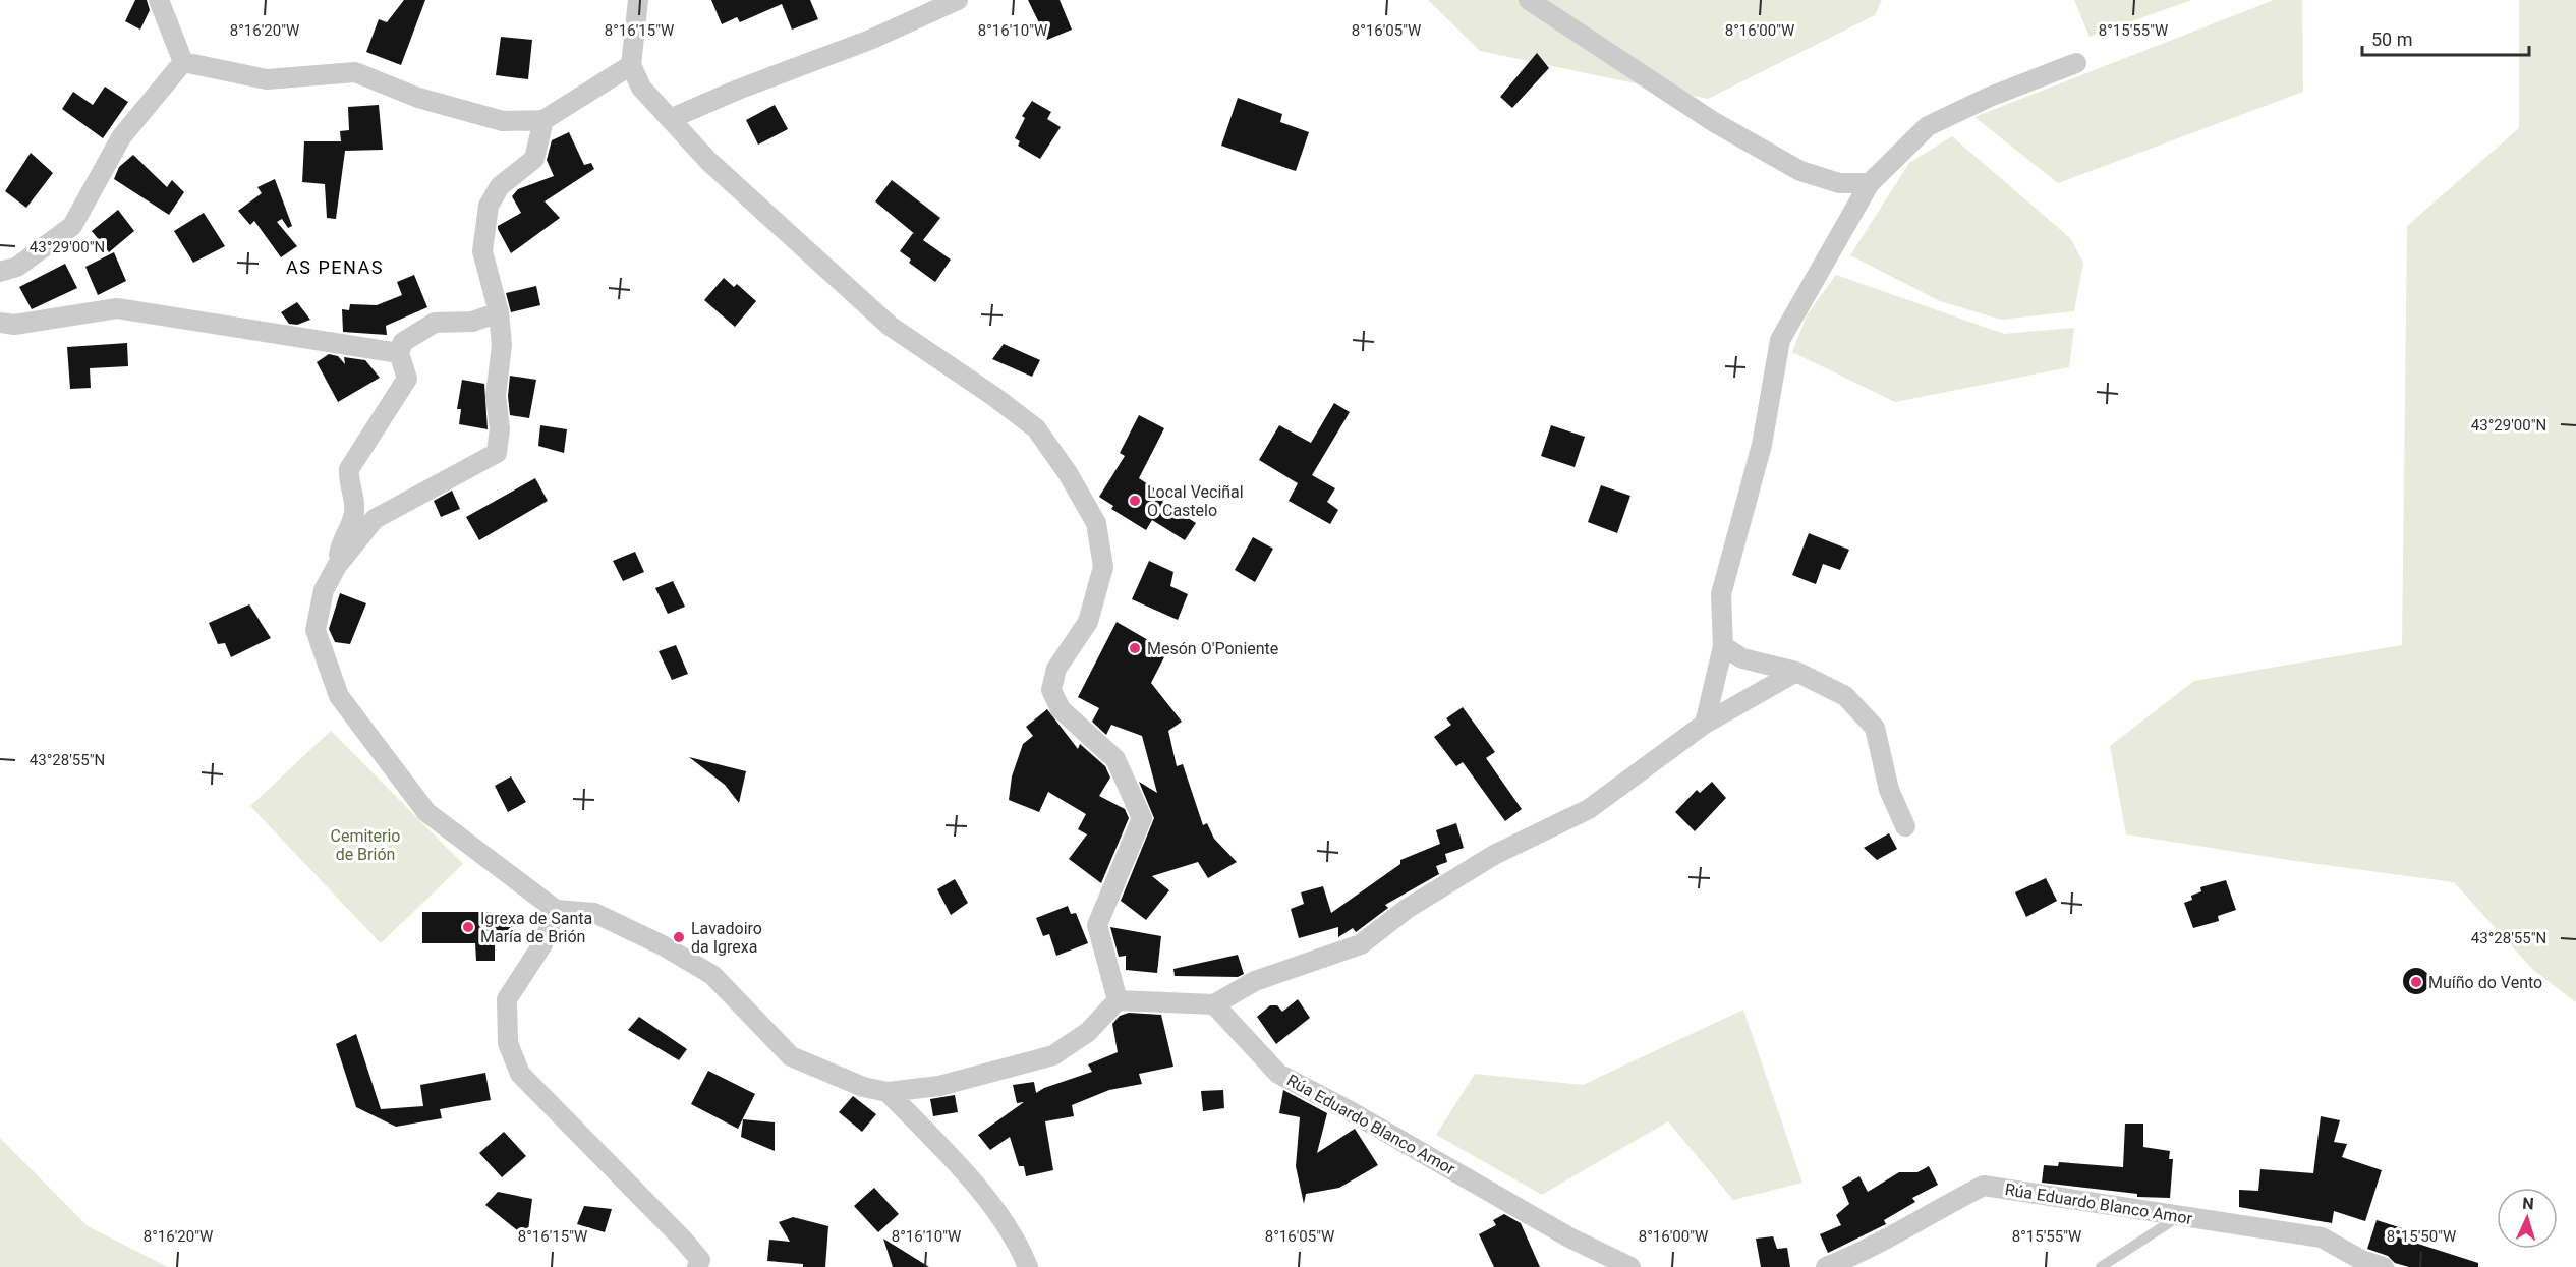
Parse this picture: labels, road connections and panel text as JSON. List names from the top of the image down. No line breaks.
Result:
{"streets":{"street":["Rúa Eduardo Blanco Amor"]},"districts":["AS PENAS"],"parks":["Cemiterio de Brión"],"places":["Local Veciñal O Castelo","Mesón O'Poniente","Igrexa de Santa María de Brión","Lavadoiro da Igrexa","Muíño do Vento"],"scale_bar":"50 m","north":"top","coordinates":["8°16'20\"W","8°16'15\"W","8°16'10\"W","8°16'05\"W","8°16'00\"W","8°15'55\"W","43°29'00\"N","43°28'55\"N","8°15'50\"W"]}
